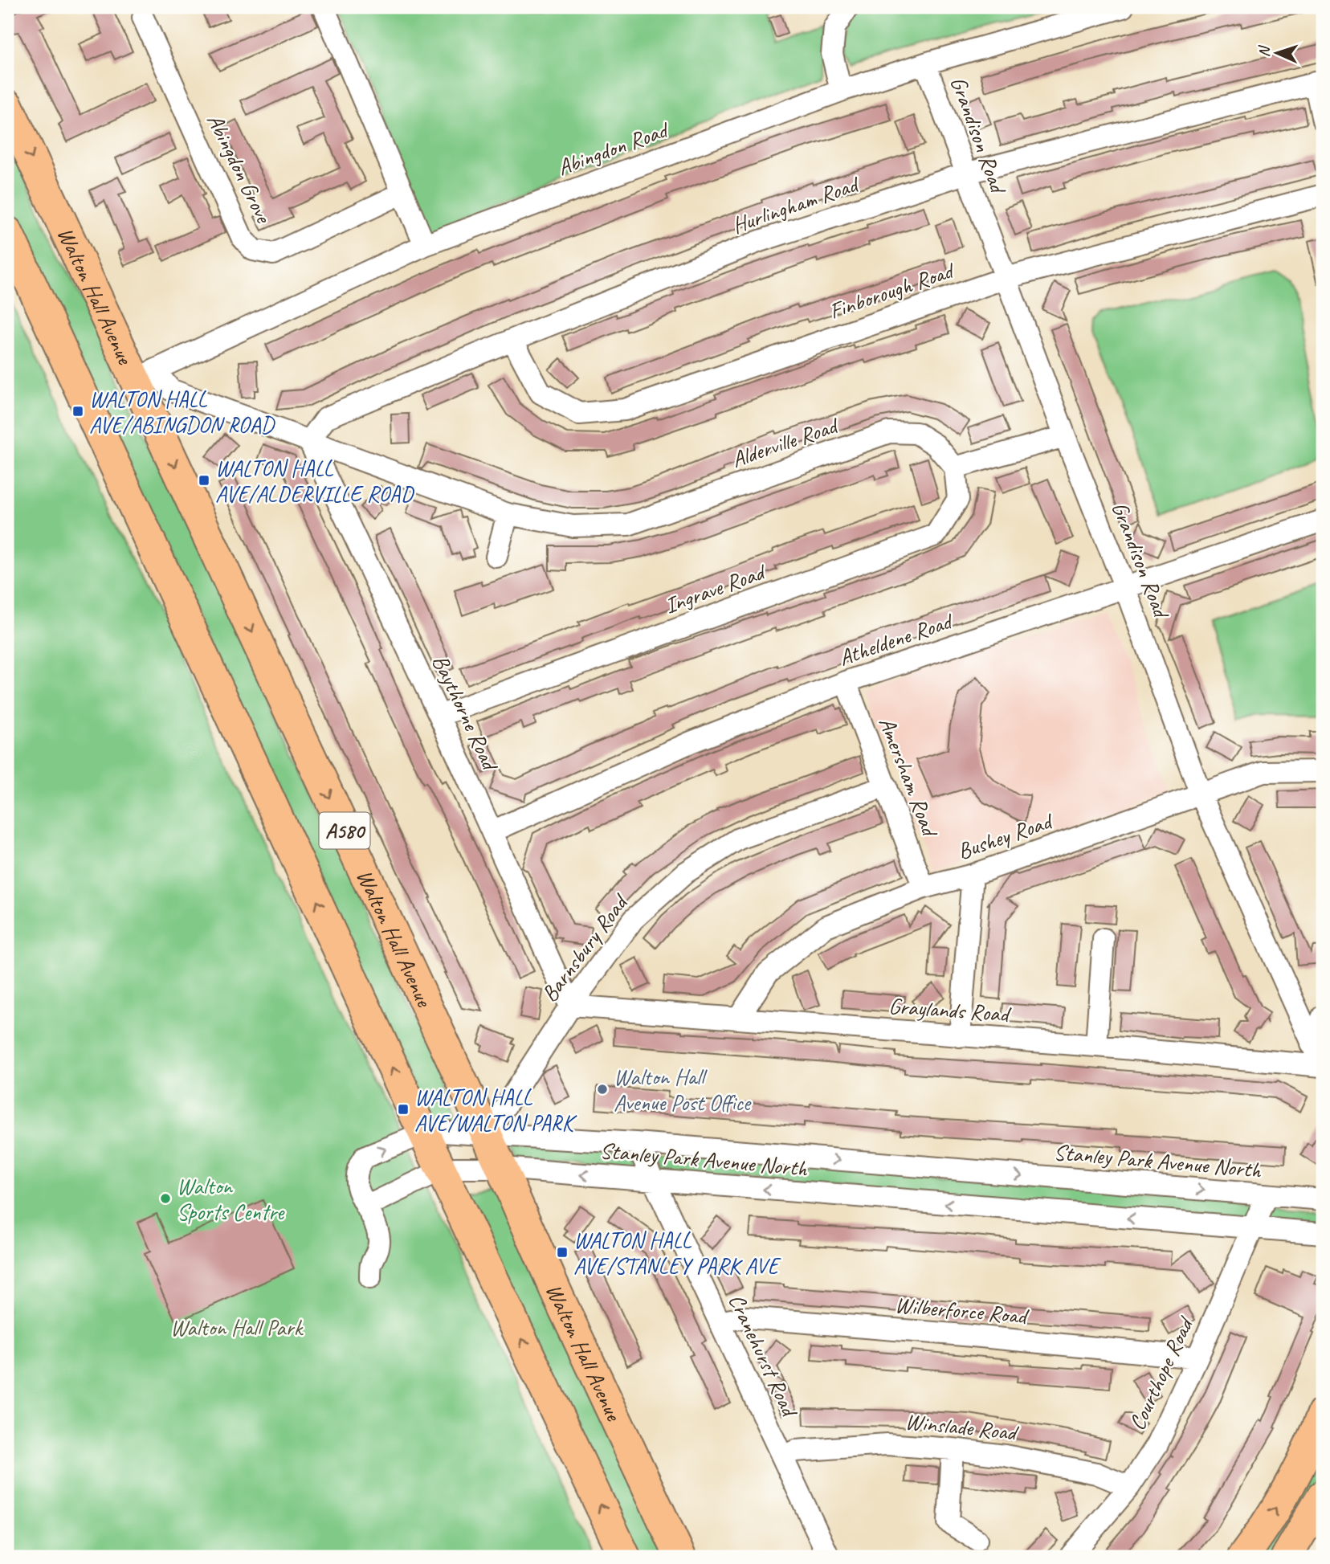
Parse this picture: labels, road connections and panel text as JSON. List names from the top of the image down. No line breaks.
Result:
{"streets":{"highway":["Walton Hall Avenue","A580"],"street":["Grandison Road","Abingdon Road","Abingdon Grove","Hurlingham Road","Finborough Road","Alderville Road","Ingrave Road","Atheldene Road","Baythorne Road","Amersham Road","Bushey Road","Barnsbury Road","Graylands Road","Stanley Park Avenue North","Wilberforce Road","Cranehurst Road","Courthope Road","Winslade Road"]},"crossings":[["Grandison Road","Abingdon Road"],["Grandison Road","Hurlingham Road"],["Grandison Road","Finborough Road"],["Grandison Road","Atheldene Road"],["Grandison Road","Bushey Road"],["Grandison Road","Graylands Road"],["Abingdon Road","Walton Hall Avenue"],["Abingdon Road","Alderville Road"],["Hurlingham Road","Finborough Road"],["Hurlingham Road","Alderville Road"],["Hurlingham Road","Baythorne Road"],["Walton Hall Avenue","Alderville Road"],["Walton Hall Avenue","Barnsbury Road"],["Walton Hall Avenue","Stanley Park Avenue North"],["Alderville Road","Ingrave Road"],["Alderville Road","Baythorne Road"],["Ingrave Road","Baythorne Road"],["Atheldene Road","Baythorne Road"],["Atheldene Road","Amersham Road"],["Baythorne Road","Barnsbury Road"],["Baythorne Road","Graylands Road"],["Amersham Road","Bushey Road"],["Amersham Road","Barnsbury Road"],["A580","Stanley Park Avenue North"],["Bushey Road","Graylands Road"],["Barnsbury Road","Graylands Road"],["Barnsbury Road","Stanley Park Avenue North"],["Stanley Park Avenue North","Cranehurst Road"],["Stanley Park Avenue North","Courthope Road"],["Wilberforce Road","Cranehurst Road"],["Wilberforce Road","Courthope Road"],["Cranehurst Road","Winslade Road"],["Courthope Road","Winslade Road"]],"parks":["Walton Hall Park"],"places":{"transit":["WALTON HALL AVE/ABINGDON ROAD","WALTON HALL AVE/ALDERVILLE ROAD","WALTON HALL AVE/WALTON PARK","WALTON HALL AVE/STANLEY PARK AVE"],"other":["Walton Hall Avenue Post Office","Walton Sports Centre"]},"north":"left"}
